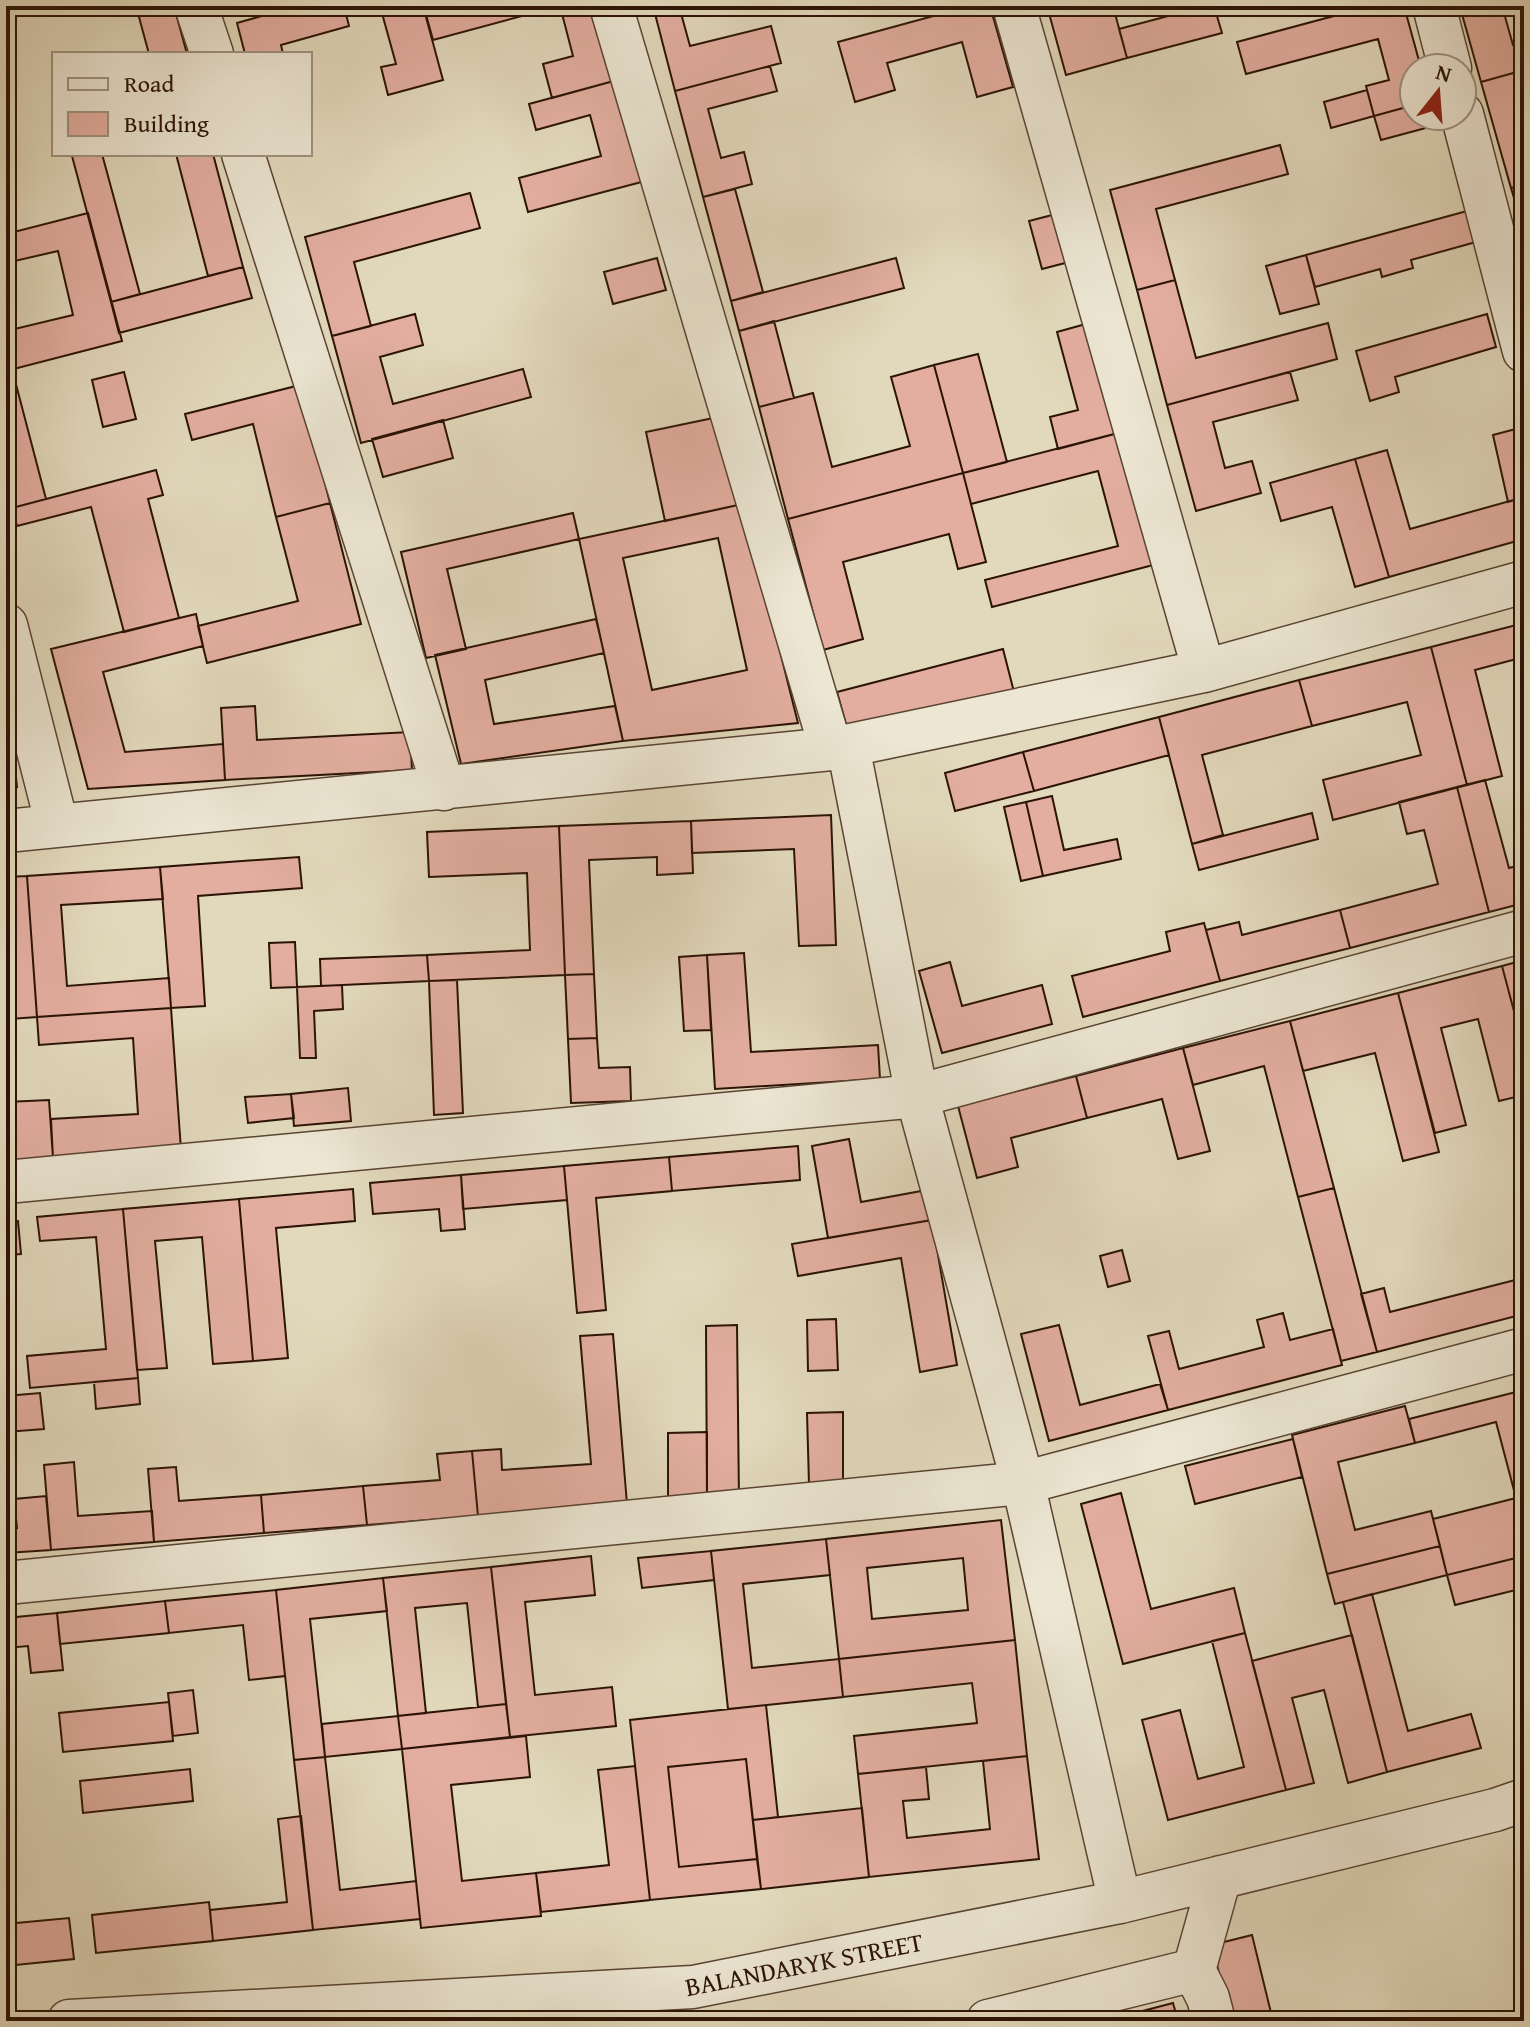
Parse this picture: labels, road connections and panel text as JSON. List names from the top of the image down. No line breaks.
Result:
{"streets":{"street":["BALANDARYK STREET"]},"legend":["Road","Building"],"north":"top"}
